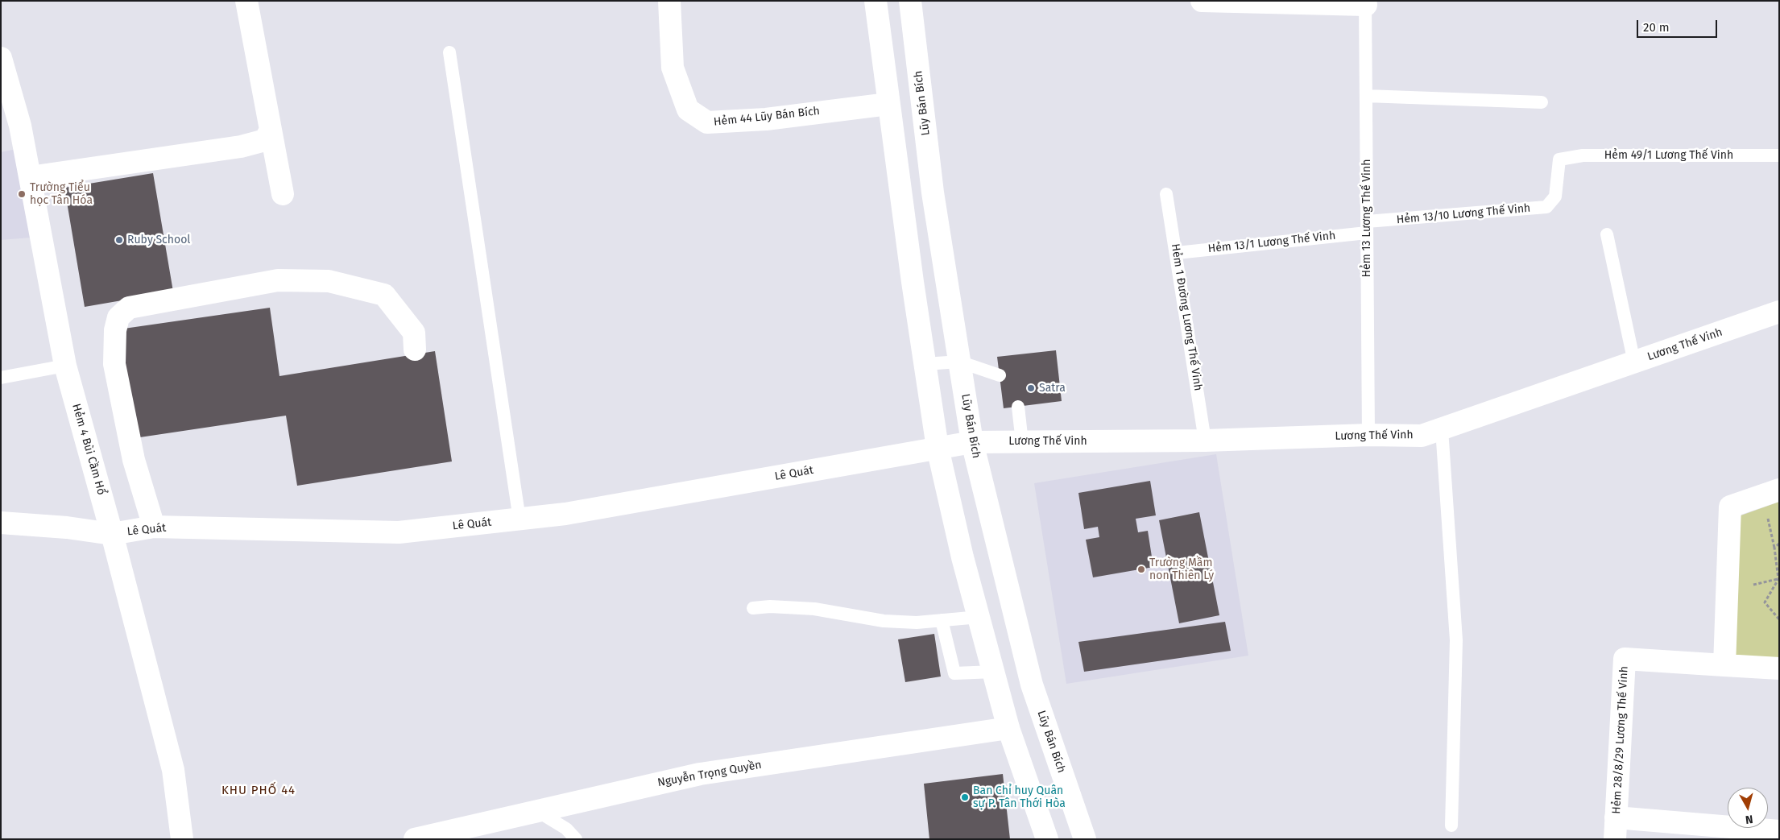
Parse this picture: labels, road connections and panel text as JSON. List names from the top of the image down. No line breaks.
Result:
{"streets":{"street":["Lũy Bán Bích","Hẻm 44 Lũy Bán Bích","Lương Thế Vinh","Hẻm 4 Bùi Cầm Hổ","Lê Quát","Hẻm 28/8/29 Lương Thế Vinh","Nguyễn Trọng Quyền"],"lane":["Hẻm 49/1 Lương Thế Vinh","Hẻm 13/10 Lương Thế Vinh","Hẻm 13 Lương Thế Vinh","Hẻm 13/1 Lương Thế Vinh","Hẻm 1 Đường Lương Thế Vinh"]},"crossings":[["Lũy Bán Bích","Lương Thế Vinh"],["Hẻm 49/1 Lương Thế Vinh","Hẻm 13/10 Lương Thế Vinh"],["Hẻm 13/10 Lương Thế Vinh","Hẻm 13 Lương Thế Vinh"],["Hẻm 13/10 Lương Thế Vinh","Hẻm 13/1 Lương Thế Vinh"],["Hẻm 13 Lương Thế Vinh","Hẻm 13/1 Lương Thế Vinh"],["Hẻm 13 Lương Thế Vinh","Lương Thế Vinh"],["Hẻm 13/1 Lương Thế Vinh","Hẻm 1 Đường Lương Thế Vinh"],["Hẻm 1 Đường Lương Thế Vinh","Lương Thế Vinh"],["Lương Thế Vinh","Lê Quát"],["Hẻm 4 Bùi Cầm Hổ","Lê Quát"]],"districts":["KHU PHỐ 44"],"places":["Trường Tiểu học Tân Hóa","Ruby School","Satra","Trường Mầm non Thiên Lý","Ban Chỉ huy Quân sự P. Tân Thới Hòa"],"scale_bar":"20 m","north":"bottom"}
